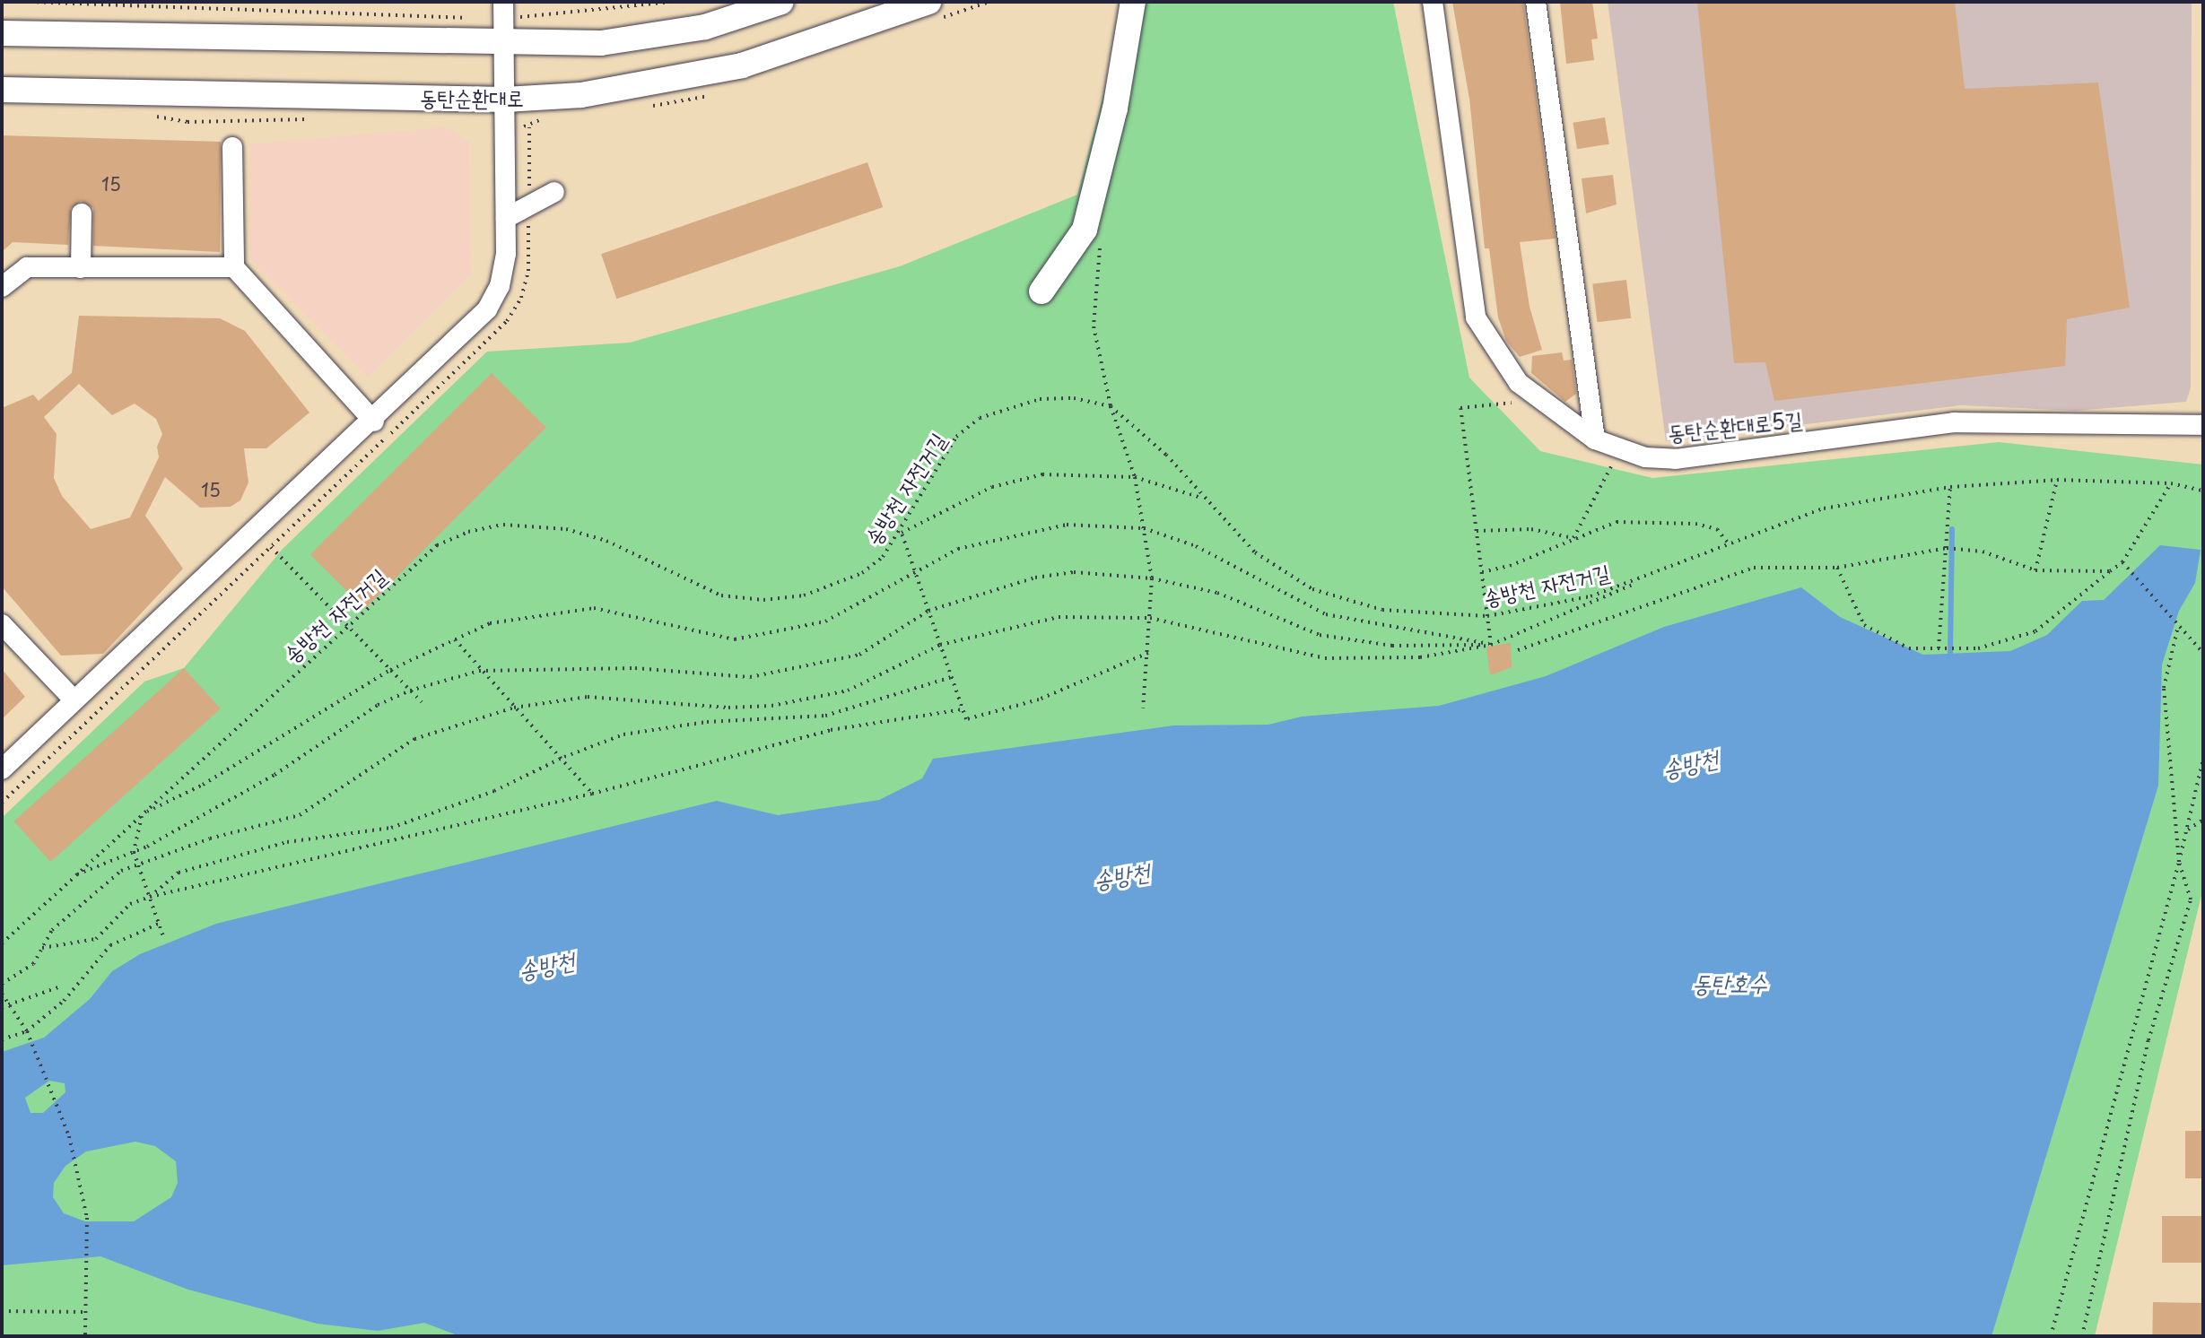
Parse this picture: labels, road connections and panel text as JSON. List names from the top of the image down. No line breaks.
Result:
{"streets":{"main road":["동탄순환대로"],"street":["동탄순환대로5길"],"path":["송방천 자전거길"]},"water":["송방천","동탄호수"],"house_numbers":["15","15"]}
